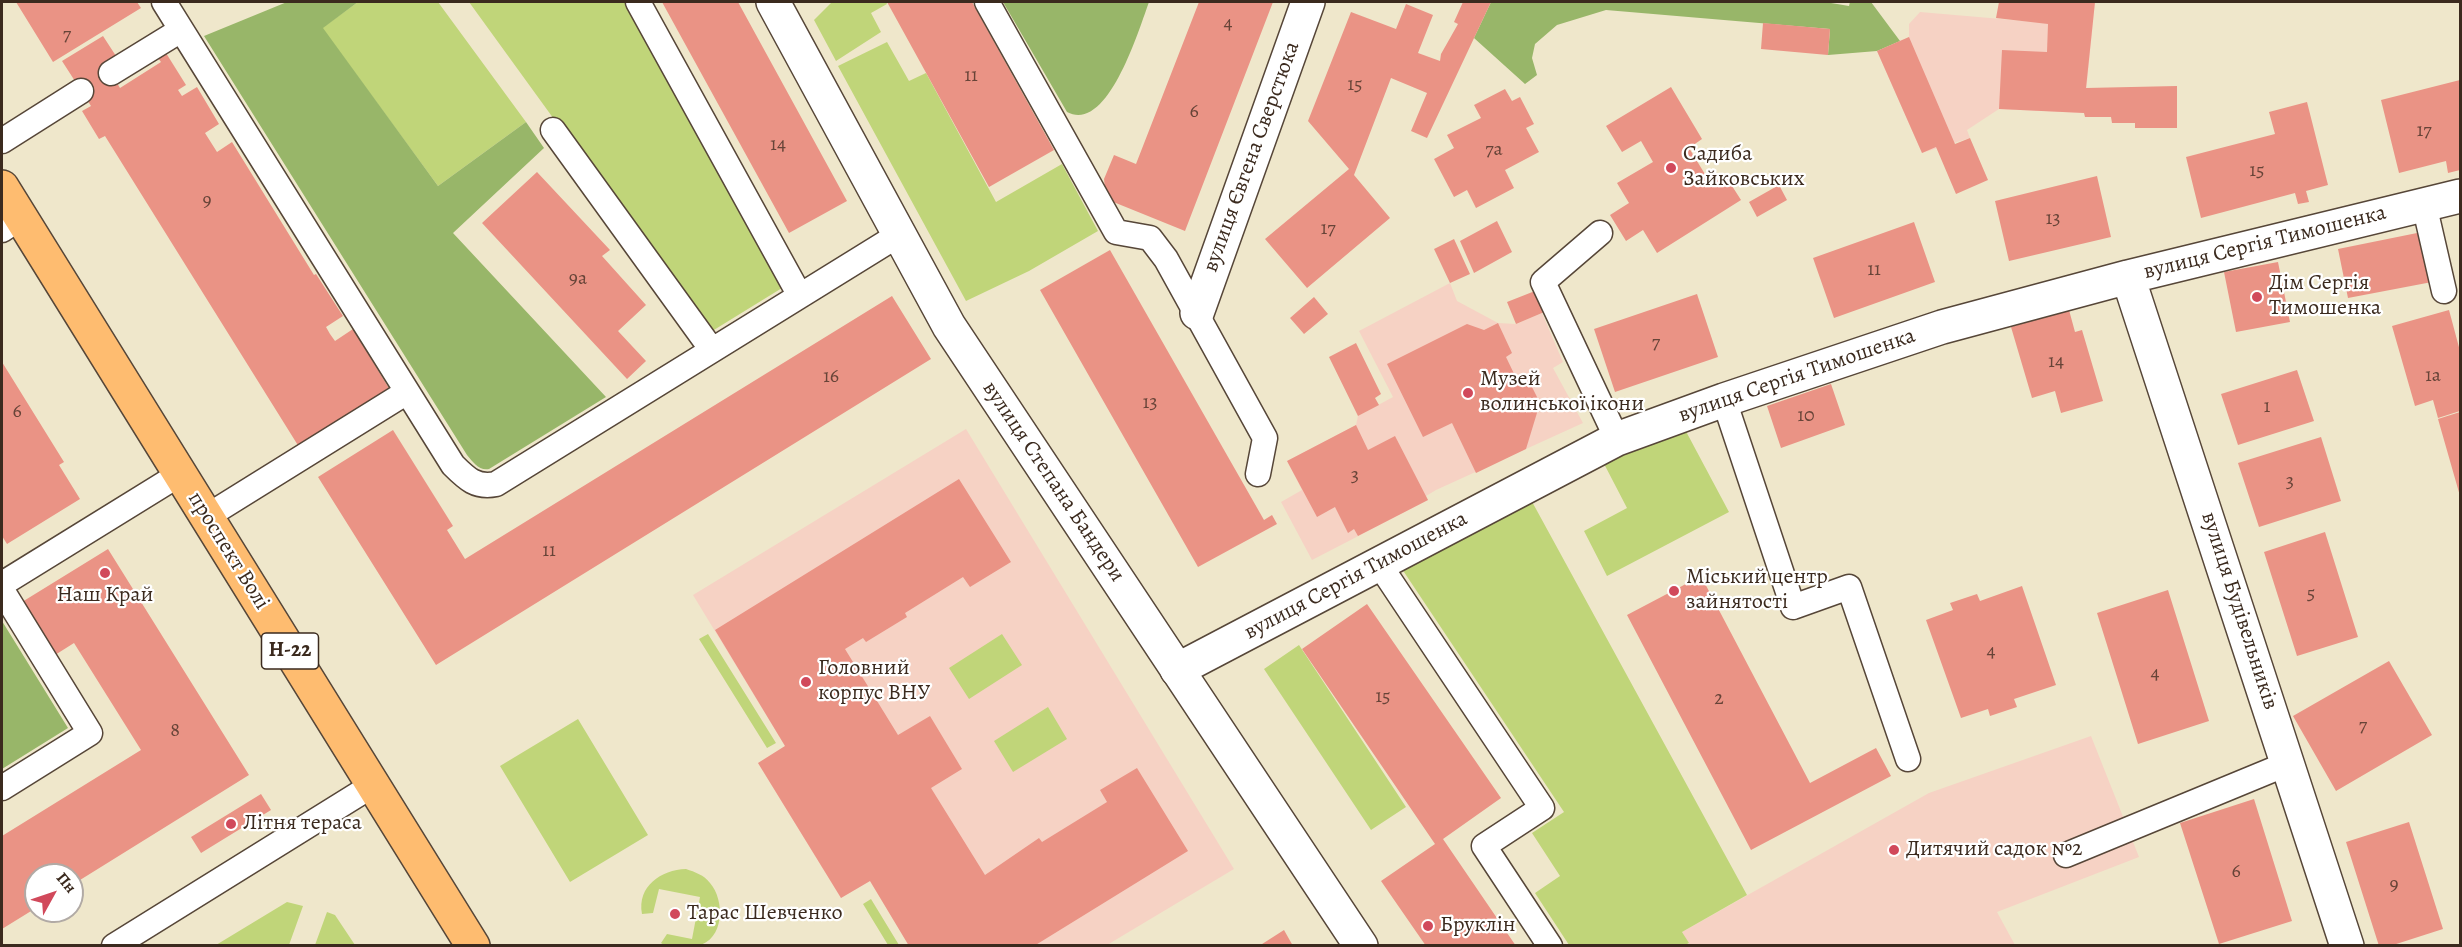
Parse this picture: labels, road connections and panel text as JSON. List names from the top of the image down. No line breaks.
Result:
{"streets":{"main road":["проспект Волі","Н-22"],"street":["вулиця Євгена Сверстюка","вулиця Сергія Тимошенка","вулиця Степана Бандери","вулиця Будівельників"]},"crossings":[["вулиця Сергія Тимошенка","вулиця Степана Бандери"],["вулиця Сергія Тимошенка","вулиця Будівельників"]],"places":["Садиба Зайковських","Дім Сергія Тимошенка","Музей волинської ікони","Наш Край","Міський центр зайнятості","Головний корпус ВНУ","Літня тераса","Дитячий садок №2","Тарас Шевченко","Бруклін"],"house_numbers":["4","7","11","15","6","17","14","7а","15","9","13","17","11","9а","7","14","1а","16","13","1","6","10","3","3","11","5","4","4","15","2","7","8","6","9"],"north":"top right"}
